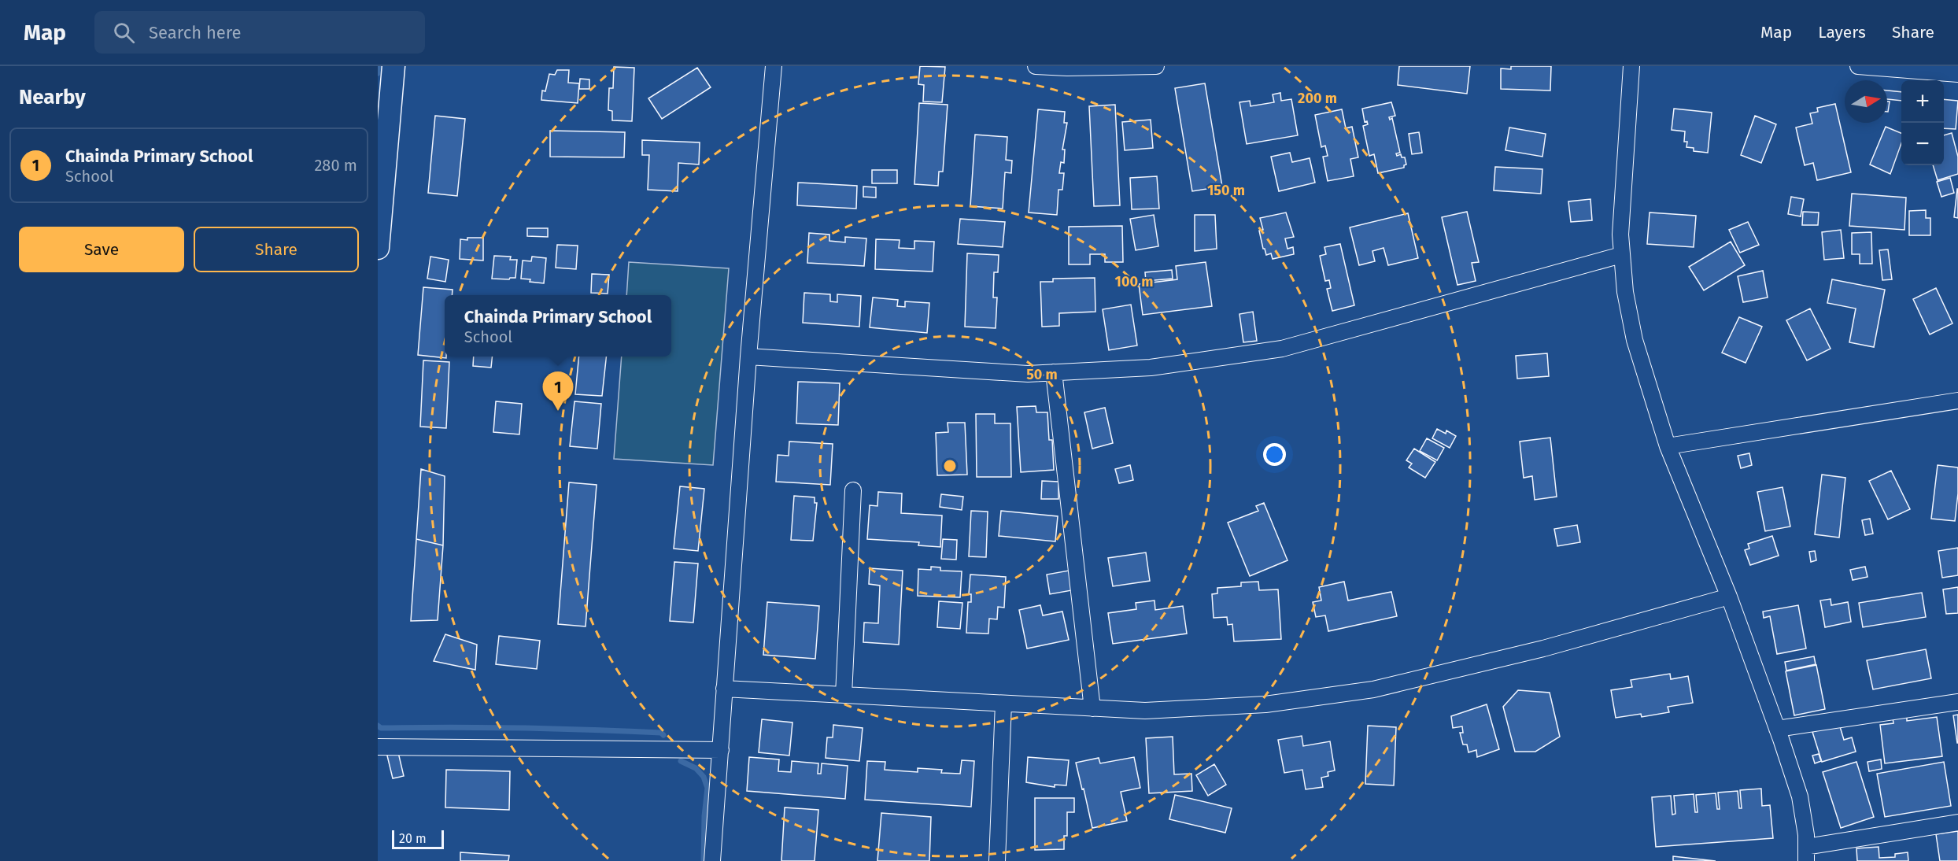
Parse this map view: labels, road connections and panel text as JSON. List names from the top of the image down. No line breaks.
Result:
{"scale_bar":"20 m","north":"right","page":{"header":"Map","search":"Search here","nav":["Map","Layers","Share"],"heading":"Nearby","map_buttons":["+","−"],"list":[{"mark":"1","name":"Chainda Primary School","note":"School","value":"280 m"}],"buttons":["Save","Share"],"popup":["Chainda Primary School","School"],"pins":"1","scale":"20 m"},"rings":["200 m","150 m","100 m","50 m"]}
